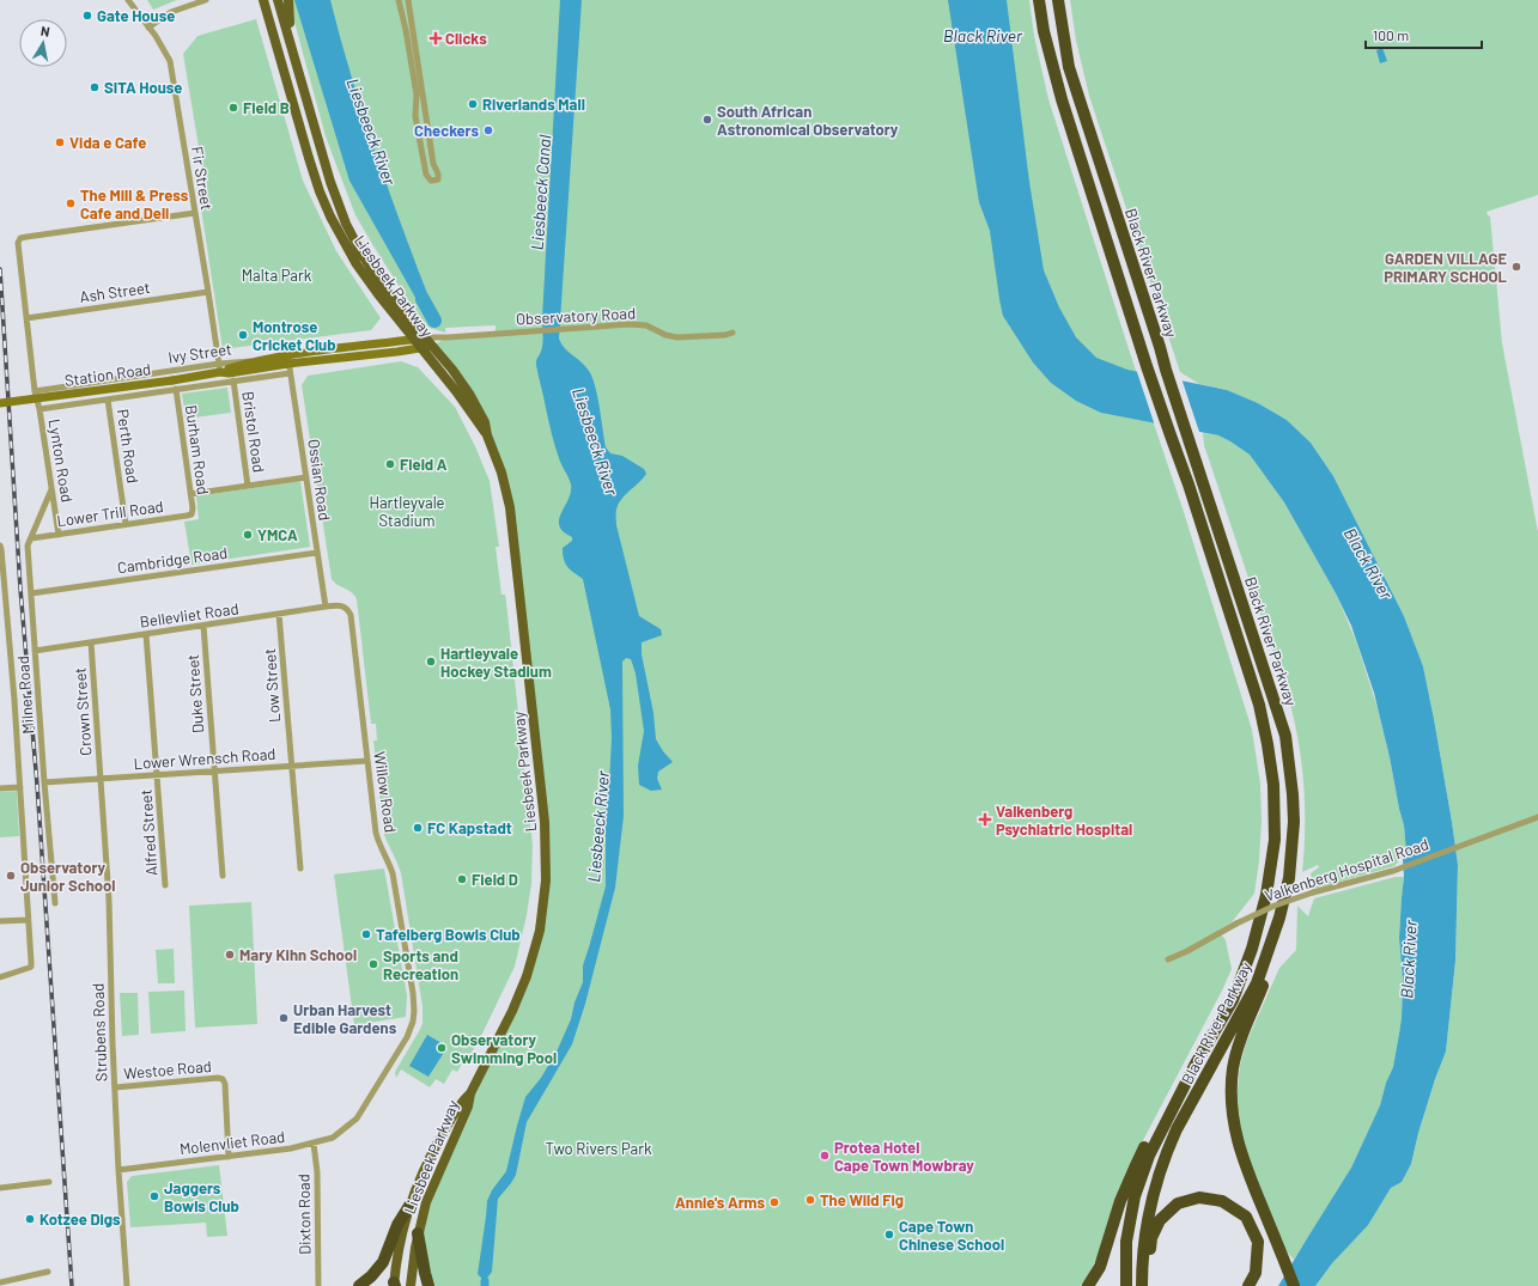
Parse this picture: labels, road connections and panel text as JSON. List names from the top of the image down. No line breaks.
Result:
{"streets":{"highway":["Black River Parkway"],"main road":["Liesbeek Parkway","Station Road"],"street":["Fir Street","Ash Street","Observatory Road","Ivy Street","Bristol Road","Perth Road","Burham Road","Lynton Road","Ossian Road","Lower Trill Road","Cambridge Road","Bellevliet Road","Low Street","Duke Street","Milner Road","Crown Street","Lower Wrensch Road","Willow Road","Alfred Street","Valkenberg Hospital Road","Strubens Road","Westoe Road","Molenvliet Road","Dixton Road"]},"crossings":[["Fir Street","Ash Street"],["Fir Street","Ivy Street"],["Fir Street","Station Road"],["Fir Street","Lynton Road"],["Liesbeek Parkway","Observatory Road"],["Liesbeek Parkway","Station Road"],["Ash Street","Lynton Road"],["Observatory Road","Station Road"],["Ivy Street","Station Road"],["Ivy Street","Lynton Road"],["Station Road","Ossian Road"],["Perth Road","Lower Trill Road"],["Burham Road","Lower Trill Road"],["Lynton Road","Lower Trill Road"],["Lynton Road","Milner Road"],["Ossian Road","Cambridge Road"],["Ossian Road","Bellevliet Road"],["Lower Trill Road","Milner Road"],["Cambridge Road","Milner Road"],["Bellevliet Road","Low Street"],["Bellevliet Road","Duke Street"],["Bellevliet Road","Milner Road"],["Bellevliet Road","Crown Street"],["Bellevliet Road","Willow Road"],["Bellevliet Road","Alfred Street"],["Low Street","Lower Wrensch Road"],["Duke Street","Lower Wrensch Road"],["Milner Road","Lower Wrensch Road"],["Crown Street","Lower Wrensch Road"],["Crown Street","Strubens Road"],["Lower Wrensch Road","Willow Road"],["Lower Wrensch Road","Alfred Street"],["Lower Wrensch Road","Strubens Road"],["Willow Road","Molenvliet Road"],["Strubens Road","Westoe Road"],["Strubens Road","Molenvliet Road"],["Westoe Road","Molenvliet Road"],["Molenvliet Road","Dixton Road"]],"water":["Black River","Liesbeeck River","Liesbeeck Canal"],"parks":["Malta Park","Hartleyvale Stadium","Two Rivers Park"],"places":{"other":["Gate House","SITA House","Riverlands Mall","Field B","South African Astronomical Observatory","Checkers","Vida e Cafe","The Mill & Press Cafe and Deli","GARDEN VILLAGE PRIMARY SCHOOL","Montrose Cricket Club","Field A","YMCA","Hartleyvale Hockey Stadium","FC Kapstadt","Observatory Junior School","Field D","Tafelberg Bowls Club","Mary Kihn School","Sports and Recreation","Urban Harvest Edible Gardens","Observatory Swimming Pool","Protea Hotel Cape Town Mowbray","Jaggers Bowls Club","The Wild Fig","Annie's Arms","Kotzee Digs","Cape Town Chinese School"],"health":["Clicks","Valkenberg Psychiatric Hospital"]},"scale_bar":"100 m","north":"top"}
